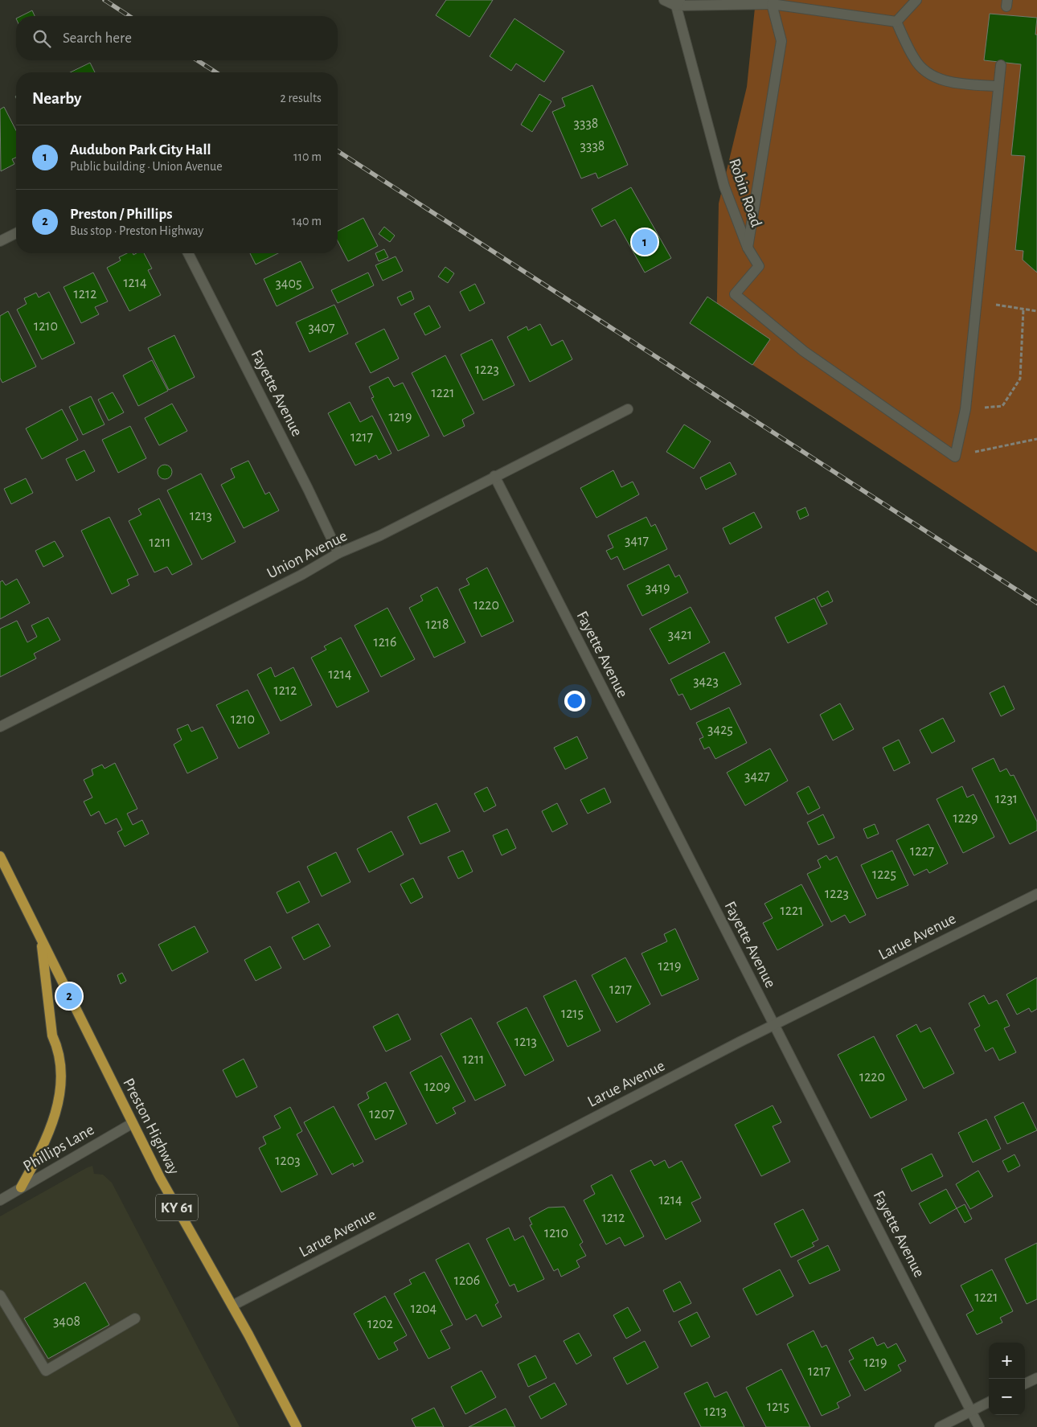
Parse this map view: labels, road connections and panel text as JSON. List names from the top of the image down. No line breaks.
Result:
{"streets":{"main road":["Preston Highway","KY 61"],"street":["Robin Road","Fayette Avenue","Union Avenue","Larue Avenue","Phillips Lane"]},"crossings":[["Fayette Avenue","Union Avenue"],["Fayette Avenue","Larue Avenue"],["Larue Avenue","Preston Highway"],["Preston Highway","Phillips Lane"]],"house_numbers":["3338","3338","1214","3405","1212","1210","3407","1223","1221","1219","1217","1213","3417","1211","3419","1220","1218","3421","1216","1214","3423","1212","1210","3425","3427","1231","1229","1227","1225","1223","1221","1219","1217","1215","1213","1211","1220","1209","1207","1203","1214","1212","1210","1206","1221","1204","3408","1202","1219","1217","1215","1213"],"page":{"search":"Search here","heading":["Nearby","2 results"],"list":[{"mark":"1","name":"Audubon Park City Hall","note":"Public building · Union Avenue","value":"110 m"},{"mark":"2","name":"Preston / Phillips","note":"Bus stop · Preston Highway","value":"140 m"}],"pins":["1","2"],"map_buttons":["+","−"]}}
